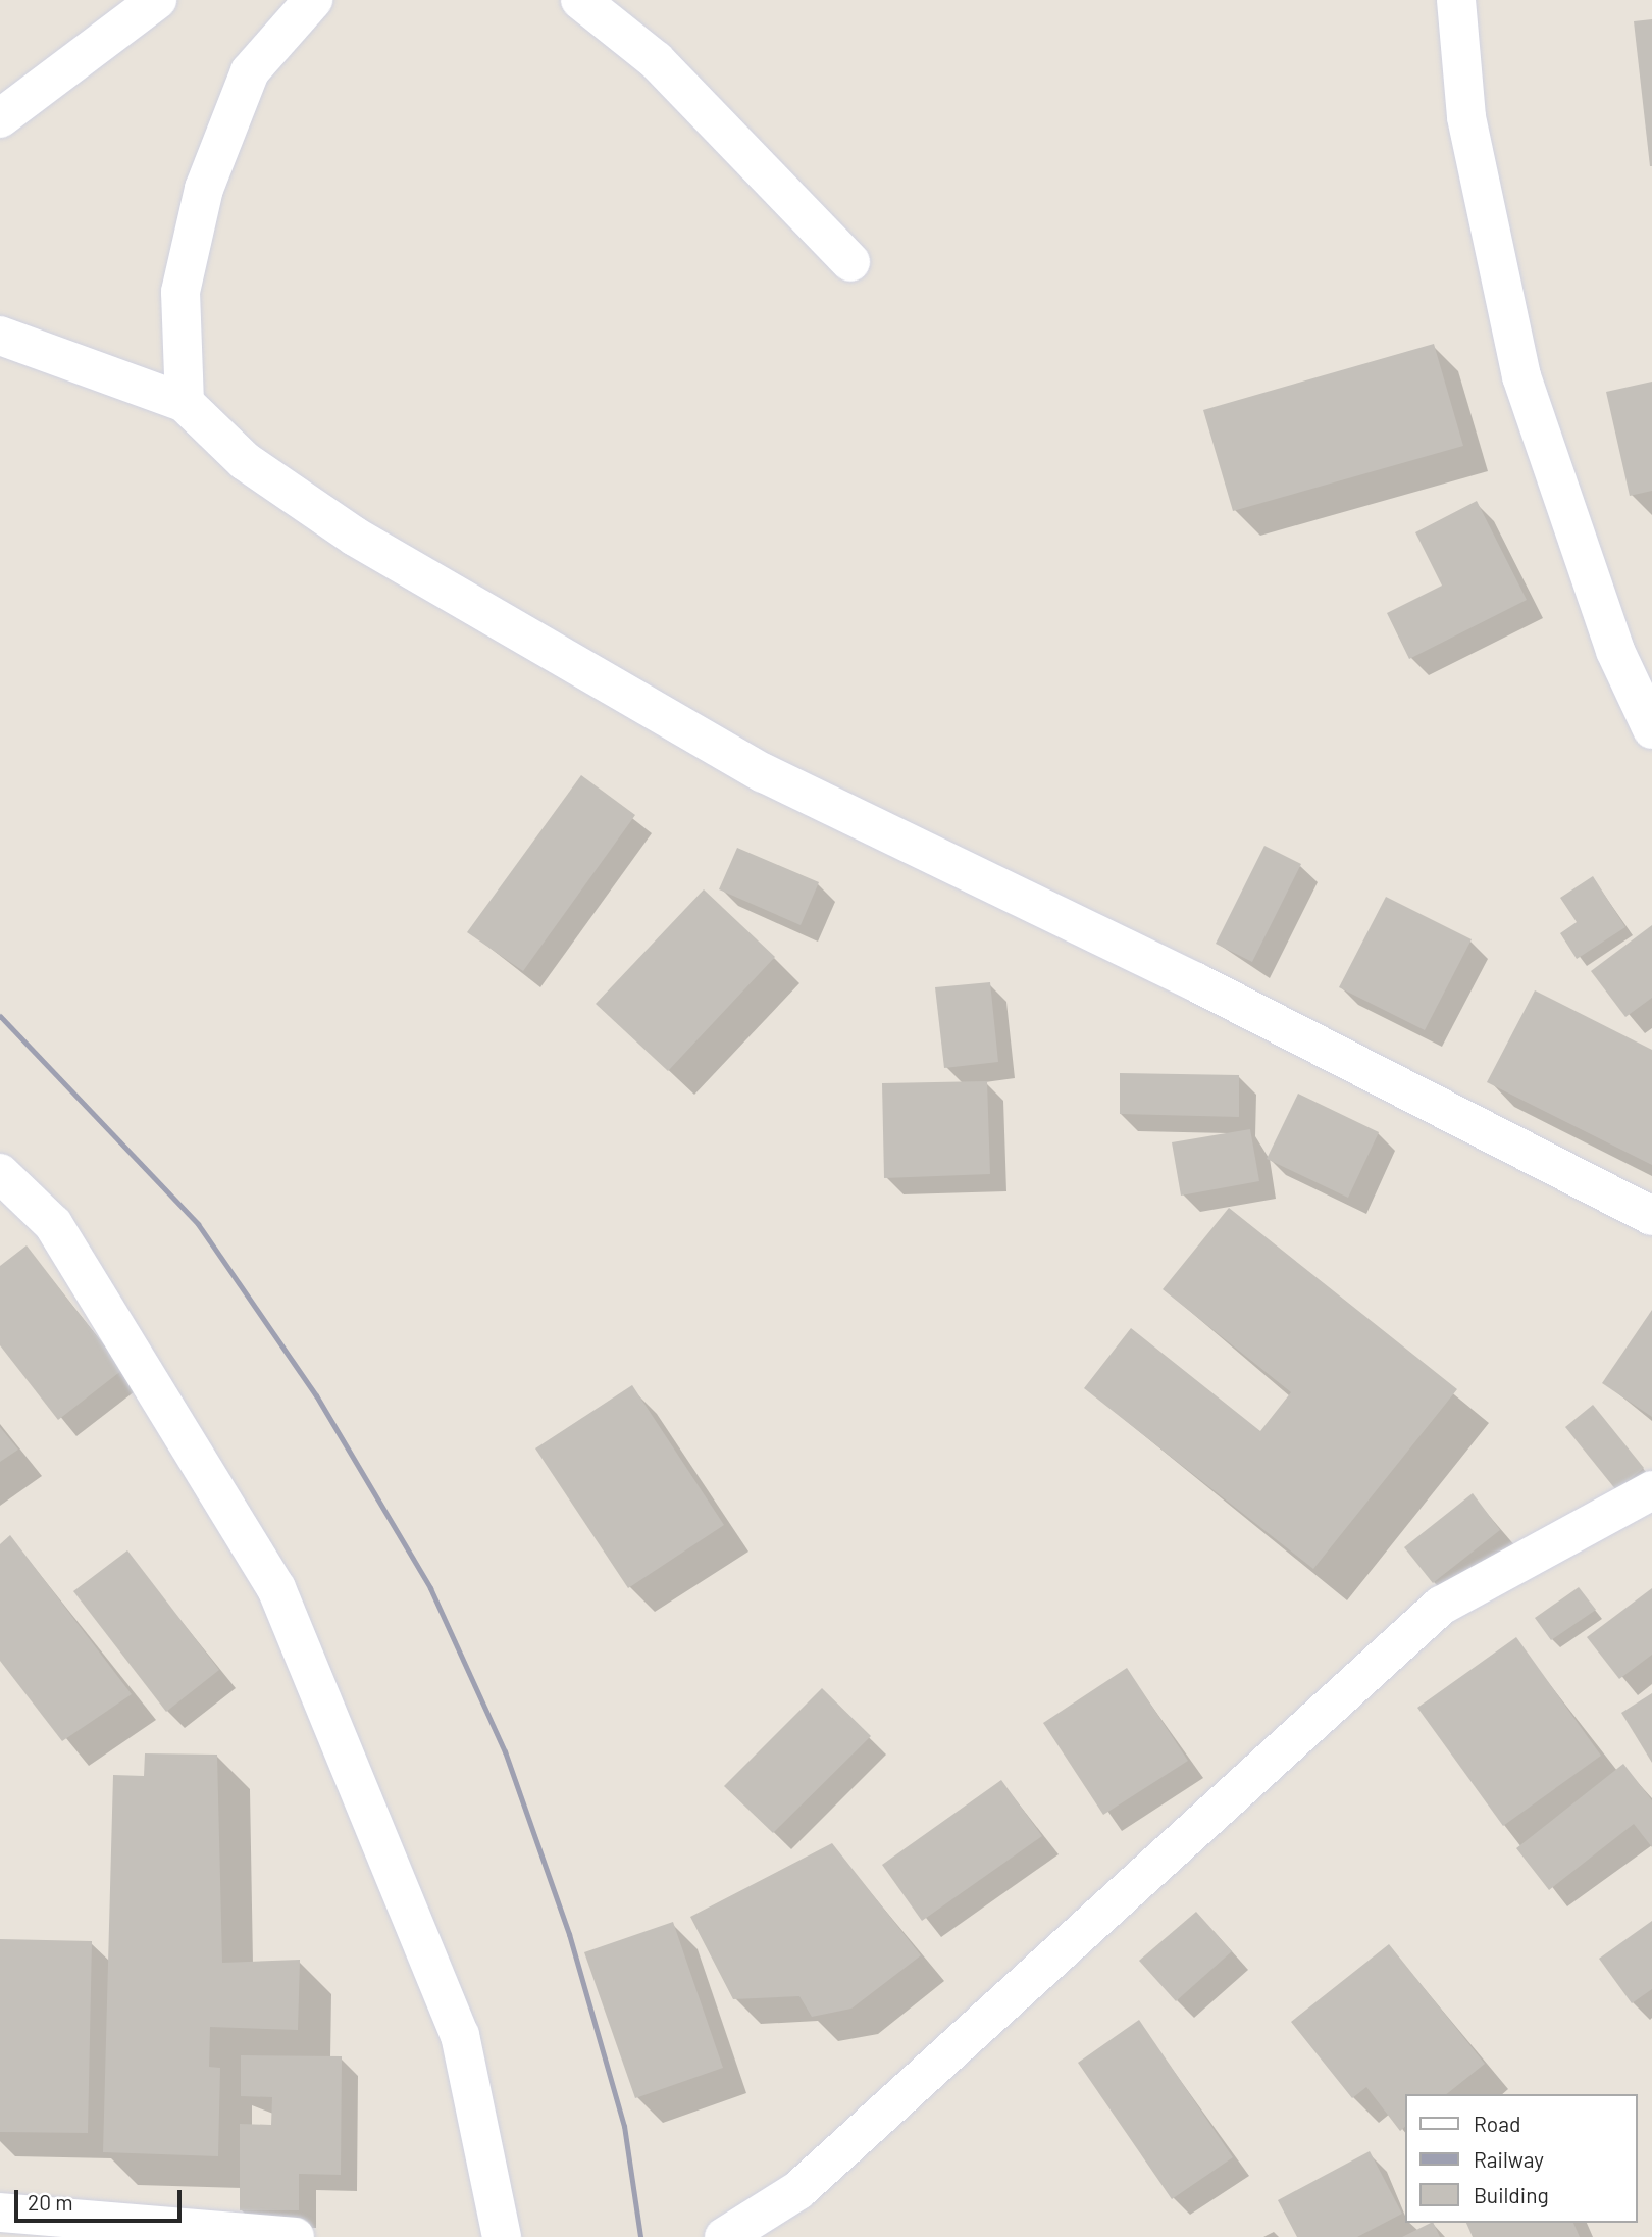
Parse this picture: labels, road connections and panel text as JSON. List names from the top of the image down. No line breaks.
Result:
{"legend":["Road","Railway","Building"],"scale_bar":"20 m"}
